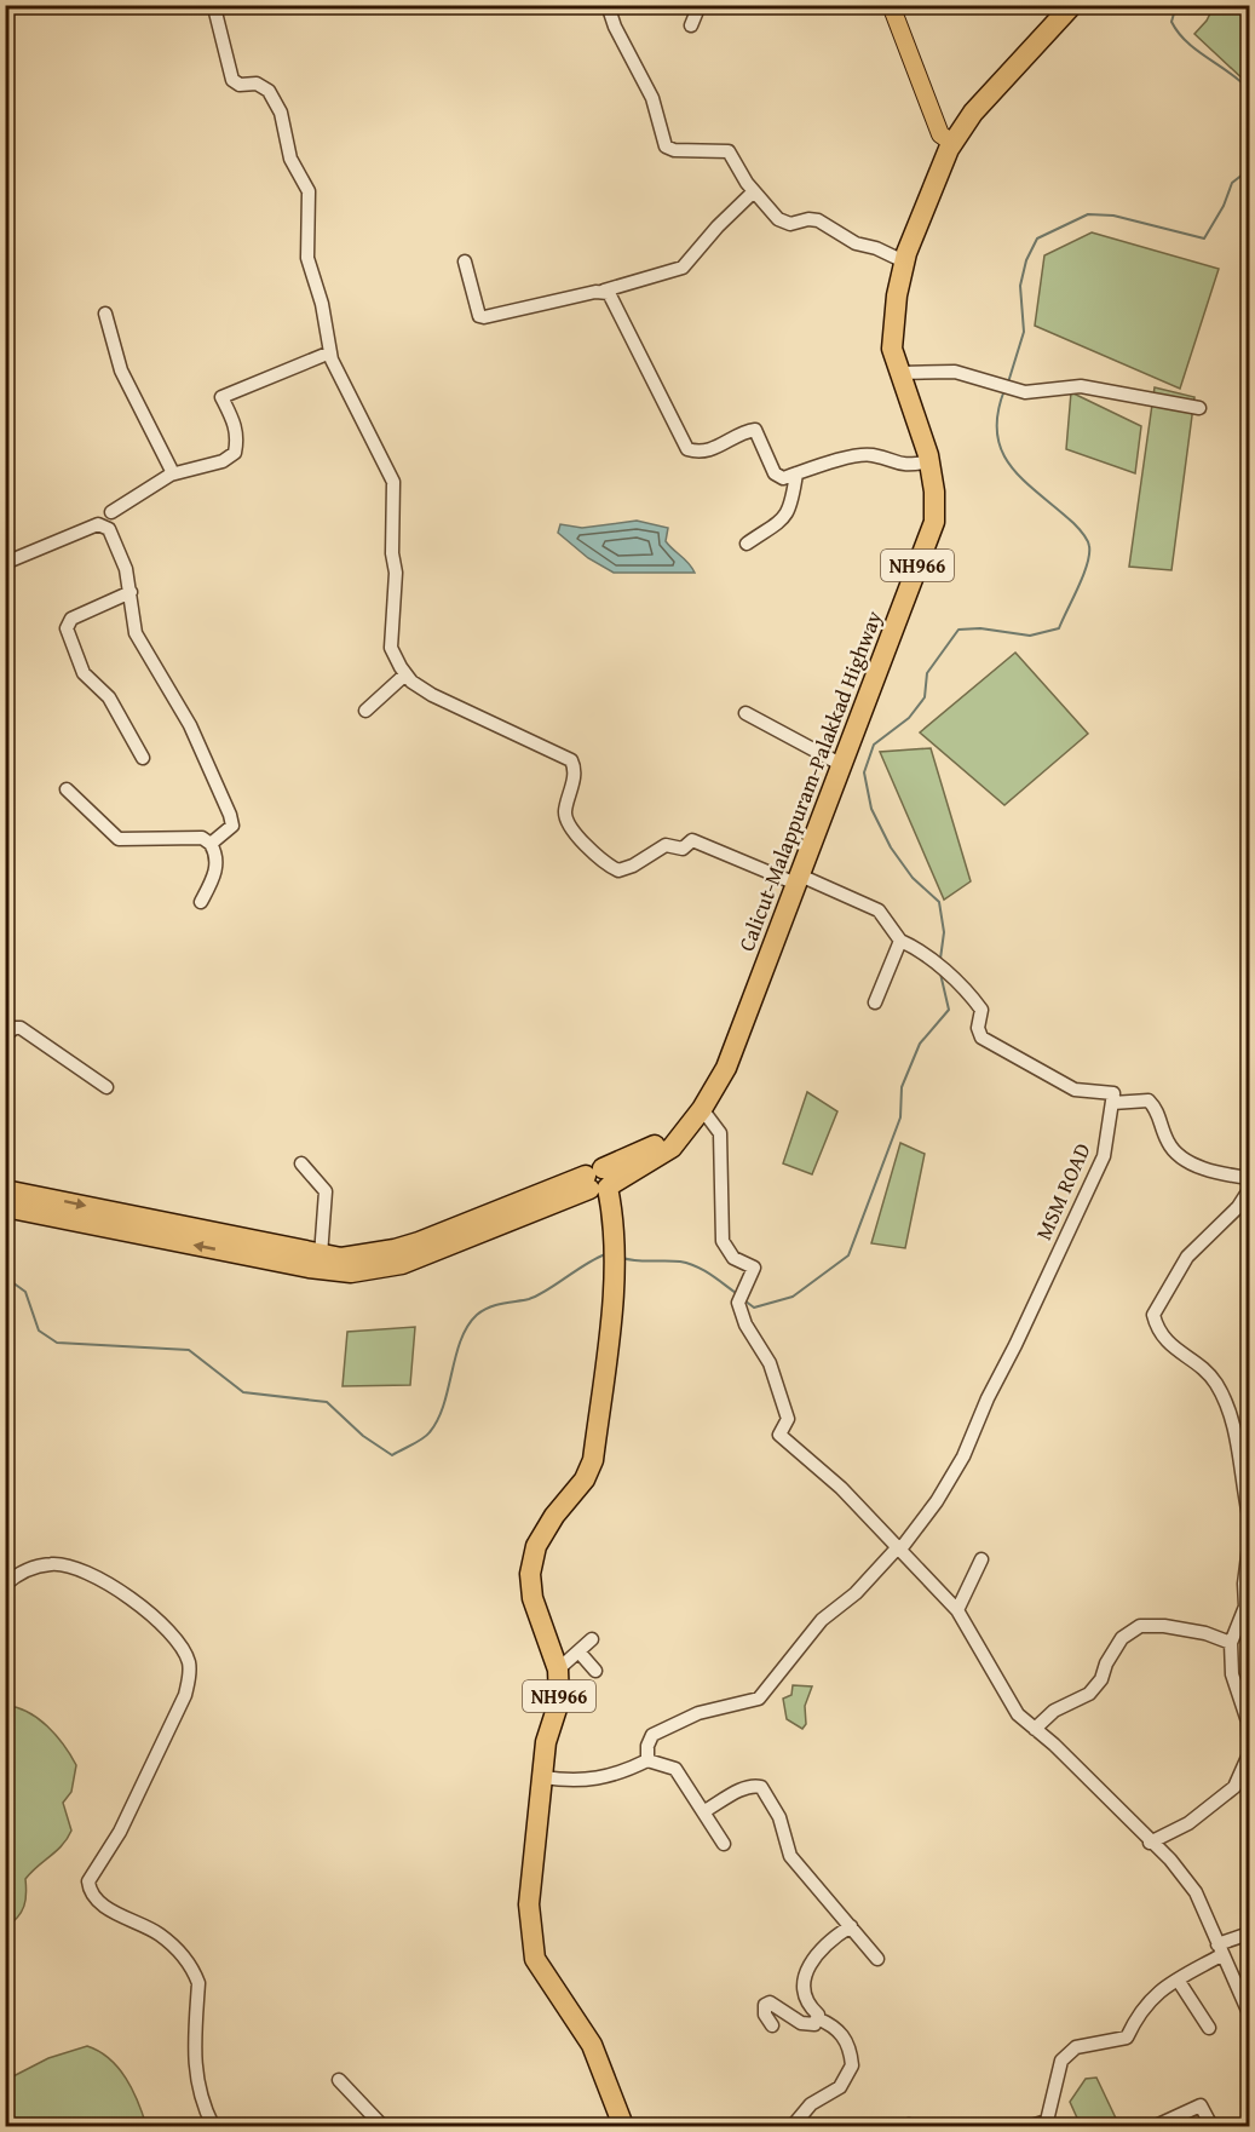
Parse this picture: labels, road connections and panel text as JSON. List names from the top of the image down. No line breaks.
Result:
{"streets":{"highway":["NH966","Calicut-Malappuram-Palakkad Highway"],"street":["MSM ROAD"]},"crossings":[["NH966","Calicut-Malappuram-Palakkad Highway"]]}
